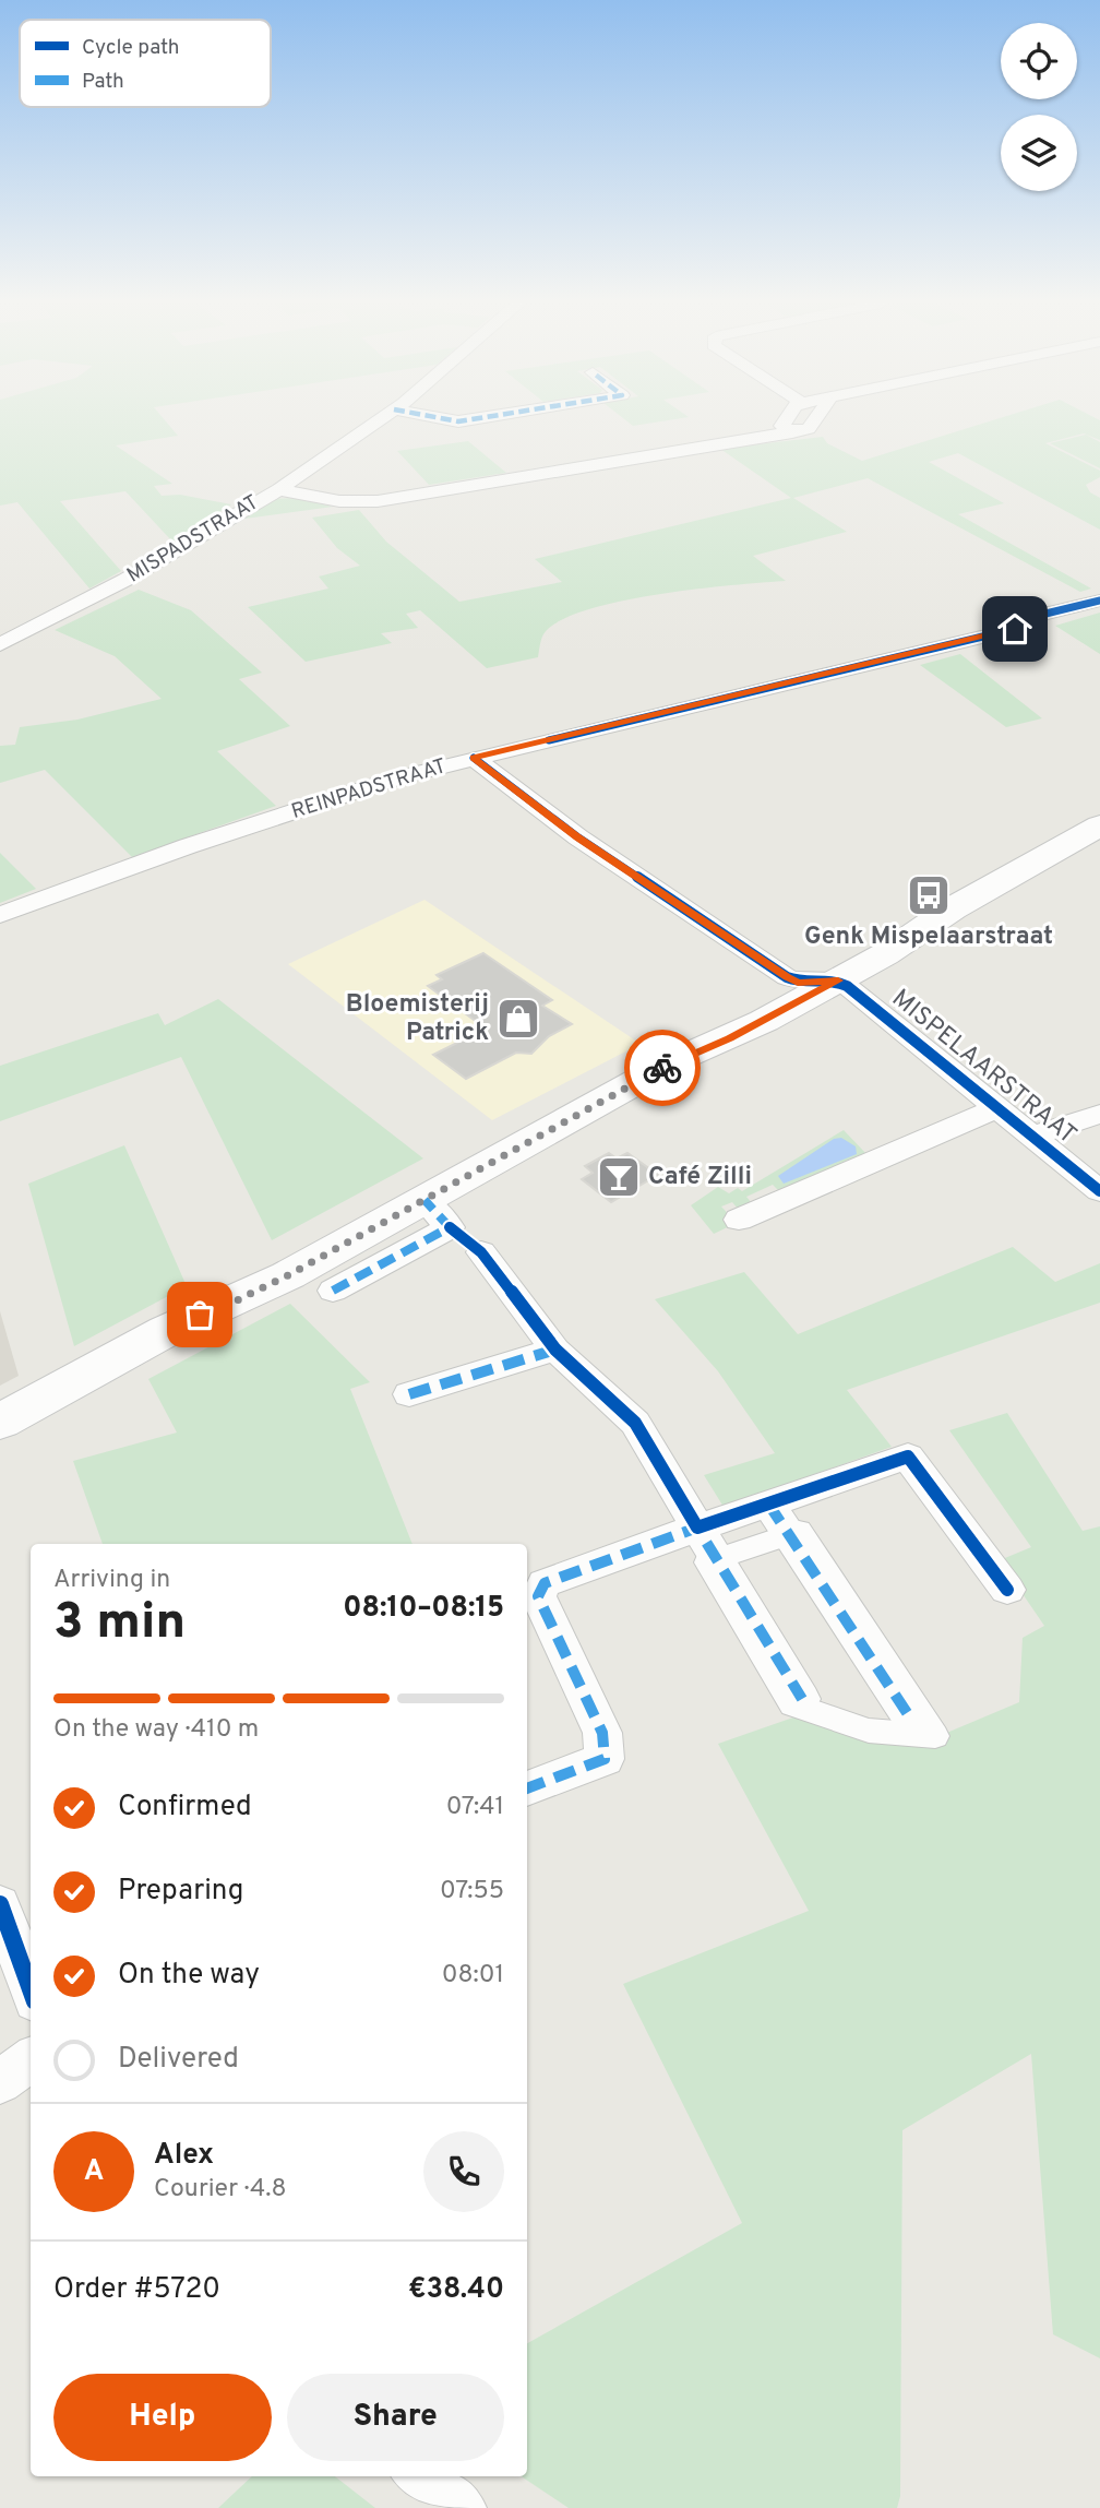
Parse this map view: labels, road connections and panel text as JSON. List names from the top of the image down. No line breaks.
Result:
{"streets":{"street":["MISPADSTRAAT","REINPADSTRAAT","MISPELAARSTRAAT"]},"places":{"bus stop":["Genk Mispelaarstraat"],"shop":["Bloemisterij Patrick"],"bar":["Café Zilli"]},"legend":["Cycle path","Path"],"page":{"heading":["3 min","Arriving in","08:10–08:15"],"panel":["Alex","Courier · 4.8","Order #5720","€38.40"],"bar":"On the way · 410 m","list":[["Confirmed","07:41"],["Preparing","07:55"],["On the way","08:01"],"Delivered"],"round":"A","buttons":["Help","Share"]}}
